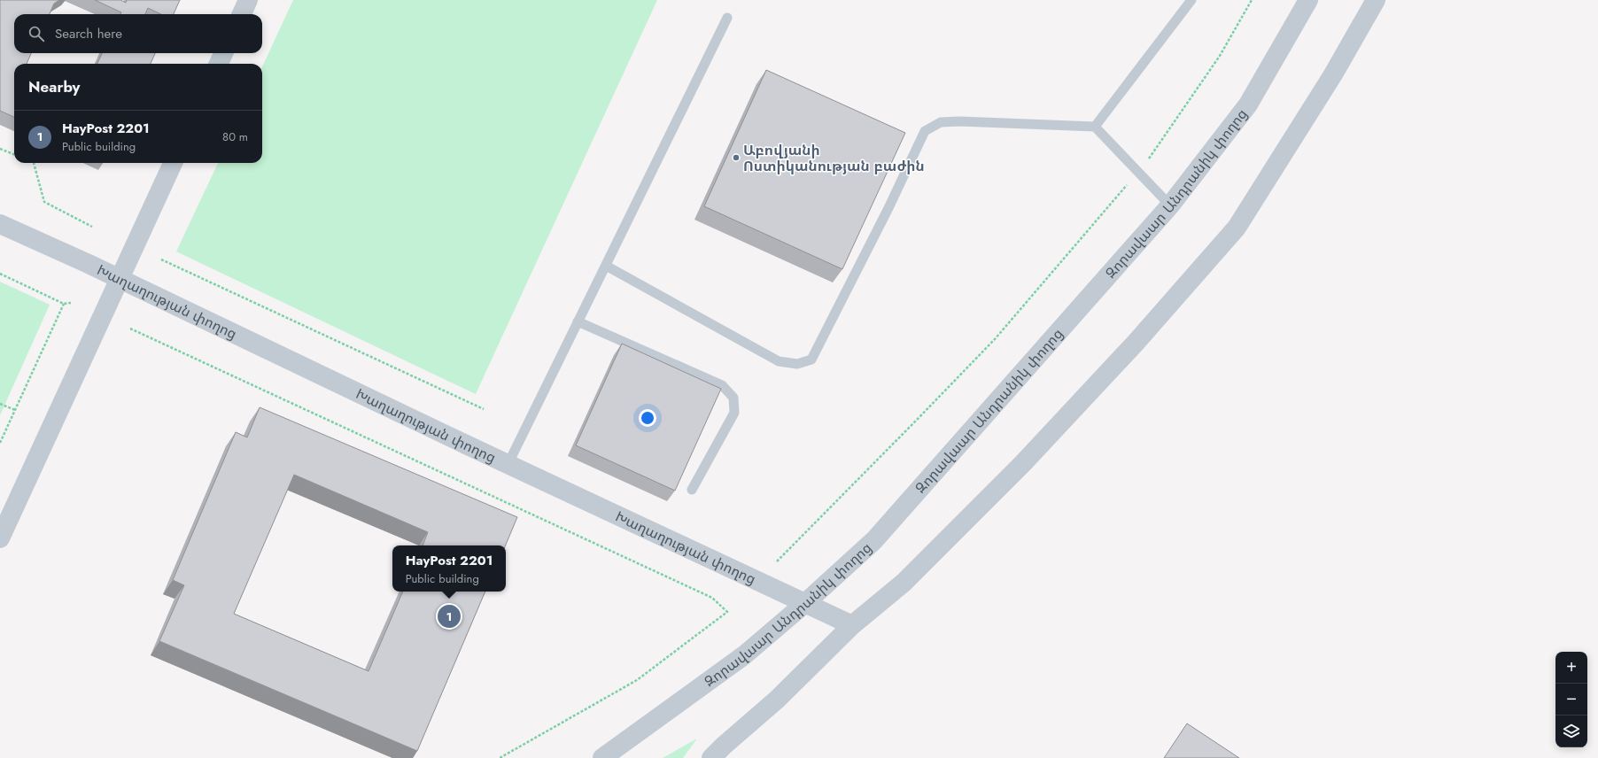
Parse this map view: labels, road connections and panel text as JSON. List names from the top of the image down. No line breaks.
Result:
{"streets":{"street":["Զորավաար Անդրանիկ փողոց","Խաղաղության փողոց"]},"crossings":[["Զորավաար Անդրանիկ փողոց","Խաղաղության փողոց"]],"places":["Աբովյանի Ոստիկանության բաժին"],"page":{"search":"Search here","heading":"Nearby","list":[{"mark":"1","name":"HayPost 2201","note":"Public building","value":"80 m"}],"popup":["HayPost 2201","Public building"],"pins":"1","map_buttons":["+","−"]}}
